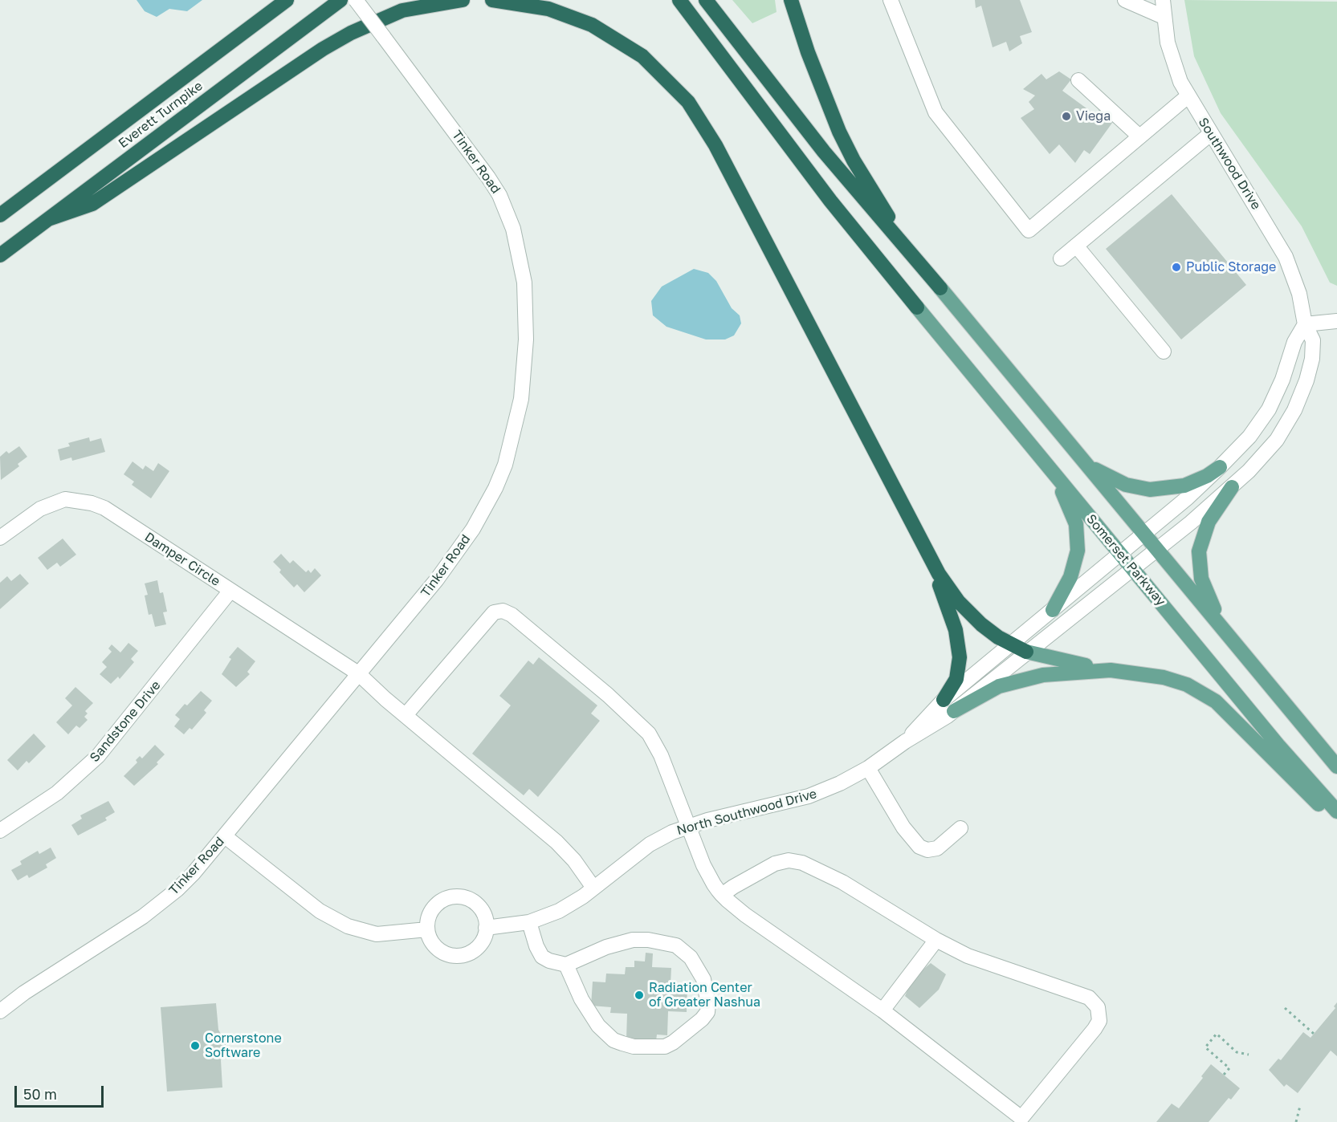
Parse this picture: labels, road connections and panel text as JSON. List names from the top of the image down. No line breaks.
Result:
{"streets":{"highway":["Everett Turnpike"],"main road":["Somerset Parkway"],"street":["Tinker Road","Southwood Drive","Damper Circle","Sandstone Drive","North Southwood Drive"]},"crossings":[["Tinker Road","Damper Circle"],["Southwood Drive","Somerset Parkway"],["Southwood Drive","North Southwood Drive"],["Damper Circle","Sandstone Drive"],["Damper Circle","North Southwood Drive"],["Somerset Parkway","North Southwood Drive"]],"places":["Viega","Public Storage","Radiation Center of Greater Nashua","Cornerstone Software"],"scale_bar":"50 m"}
